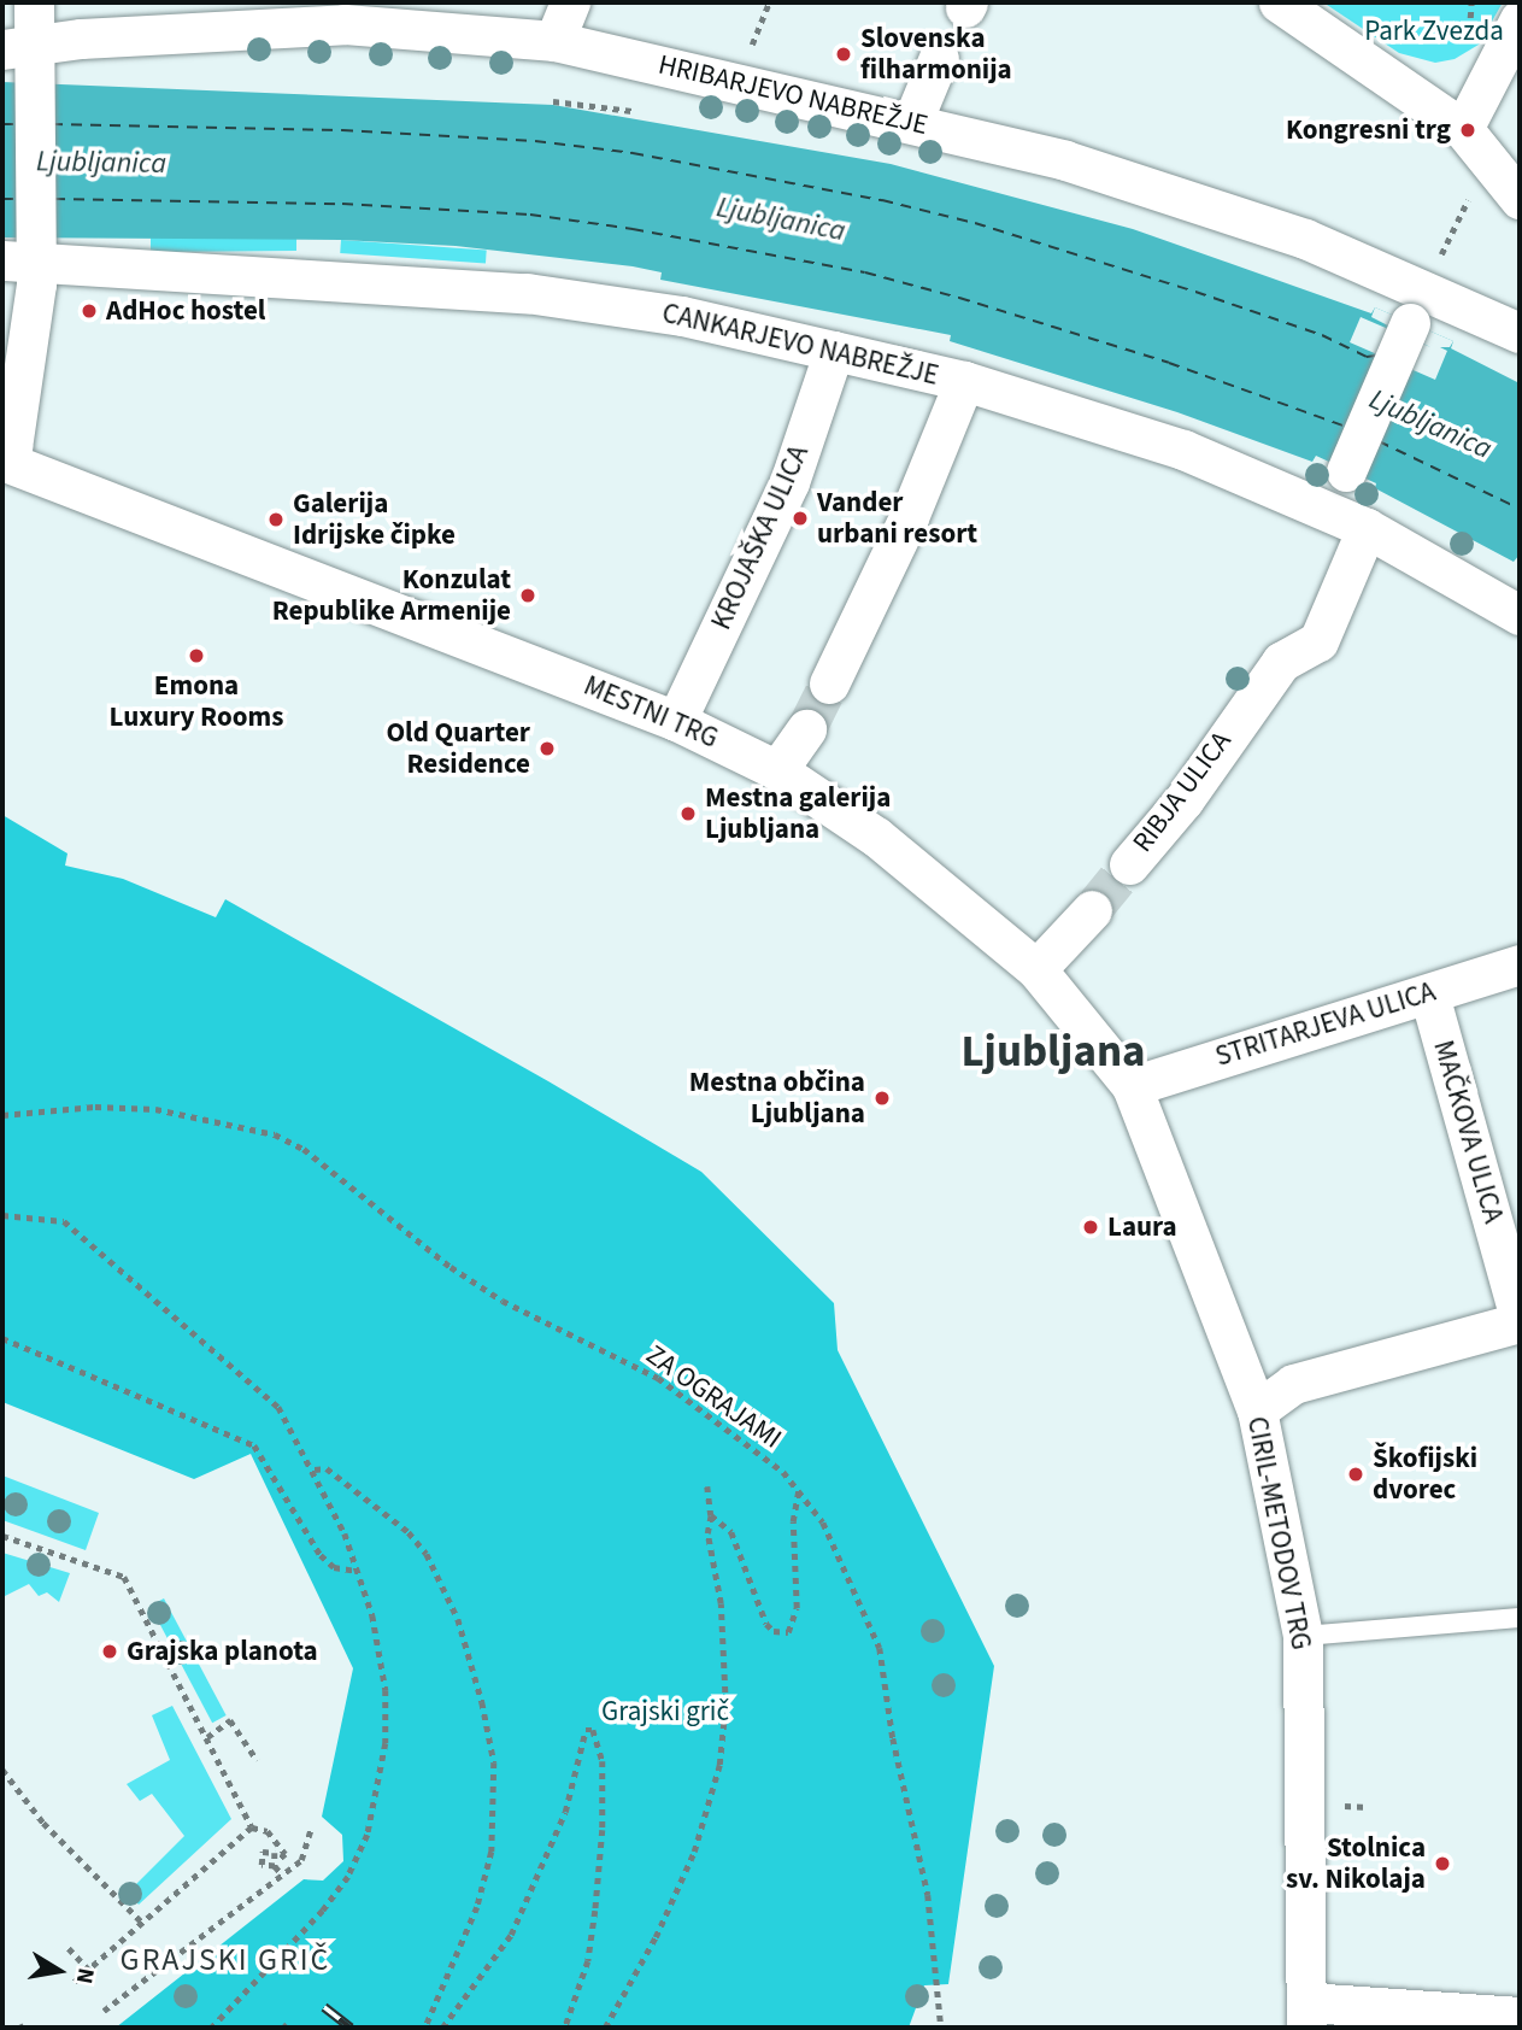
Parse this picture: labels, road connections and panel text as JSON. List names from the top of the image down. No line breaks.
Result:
{"streets":{"street":["HRIBARJEVO NABREŽJE","CANKARJEVO NABREŽJE","KROJAŠKA ULICA","MESTNI TRG","RIBJA ULICA","STRITARJEVA ULICA","MAČKOVA ULICA","CIRIL-METODOV TRG"],"path":["ZA OGRAJAMI"]},"crossings":[["CANKARJEVO NABREŽJE","KROJAŠKA ULICA"],["CANKARJEVO NABREŽJE","RIBJA ULICA"],["KROJAŠKA ULICA","MESTNI TRG"],["MESTNI TRG","STRITARJEVA ULICA"],["MESTNI TRG","CIRIL-METODOV TRG"],["STRITARJEVA ULICA","MAČKOVA ULICA"]],"districts":["Ljubljana","GRAJSKI GRIČ"],"water":["Ljubljanica"],"parks":["Park Zvezda","Grajski grič"],"places":["Slovenska filharmonija","Kongresni trg","AdHoc hostel","Vander urbani resort","Galerija Idrijske čipke","Konzulat Republike Armenije","Emona Luxury Rooms","Old Quarter Residence","Mestna galerija Ljubljana","Mestna občina Ljubljana","Laura","Škofijski dvorec","Grajska planota","Stolnica sv. Nikolaja"],"north":"right"}
